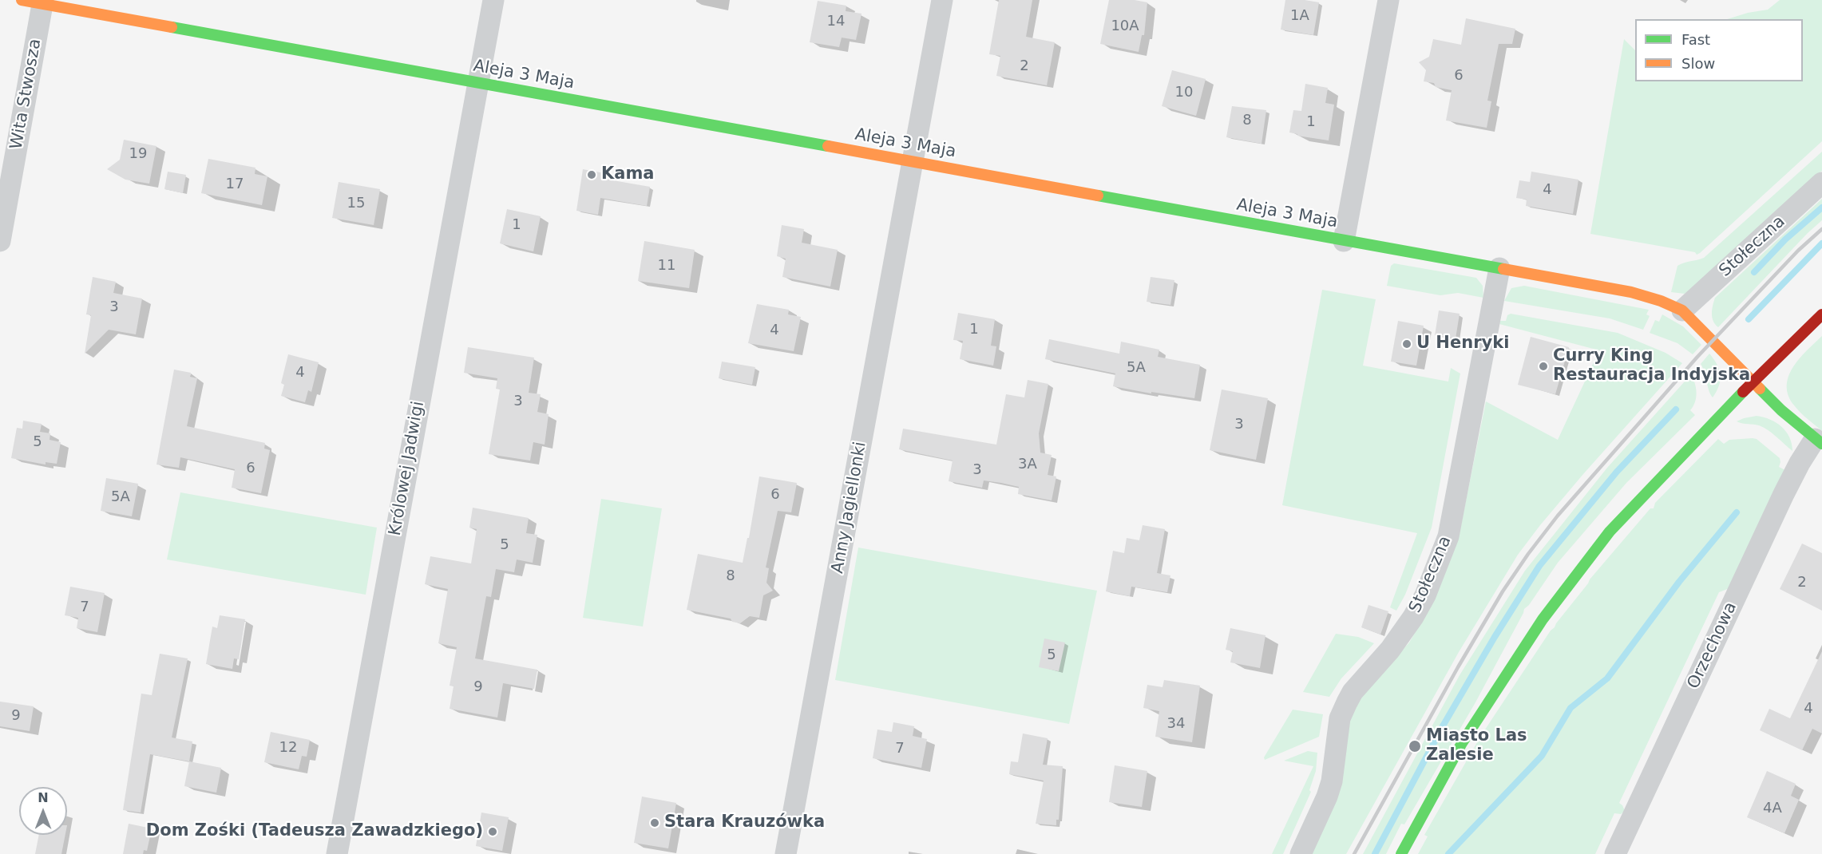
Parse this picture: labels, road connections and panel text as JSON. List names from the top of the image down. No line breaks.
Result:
{"streets":{"street":["Aleja 3 Maja","Wita Stwosza","Stołeczna","Królowej Jadwigi","Anny Jagiellonki","Orzechowa"]},"crossings":[["Aleja 3 Maja","Wita Stwosza"],["Aleja 3 Maja","Stołeczna"],["Aleja 3 Maja","Królowej Jadwigi"],["Aleja 3 Maja","Anny Jagiellonki"],["Aleja 3 Maja","Orzechowa"]],"places":["Kama","U Henryki","Curry King Restauracja Indyjska","Miasto Las Zalesie","Stara Krauzówka","Dom Zośki (Tadeusza Zawadzkiego)"],"house_numbers":["1A","14","10A","2","6","10","8","1","19","17","4","15","1","11","3","1","4","5A","4","3","3","5","3A","6","3","6","5A","5","8","2","7","5","9","4","9","34","12","7","4A"],"legend":["Fast","Slow"],"north":"top"}
